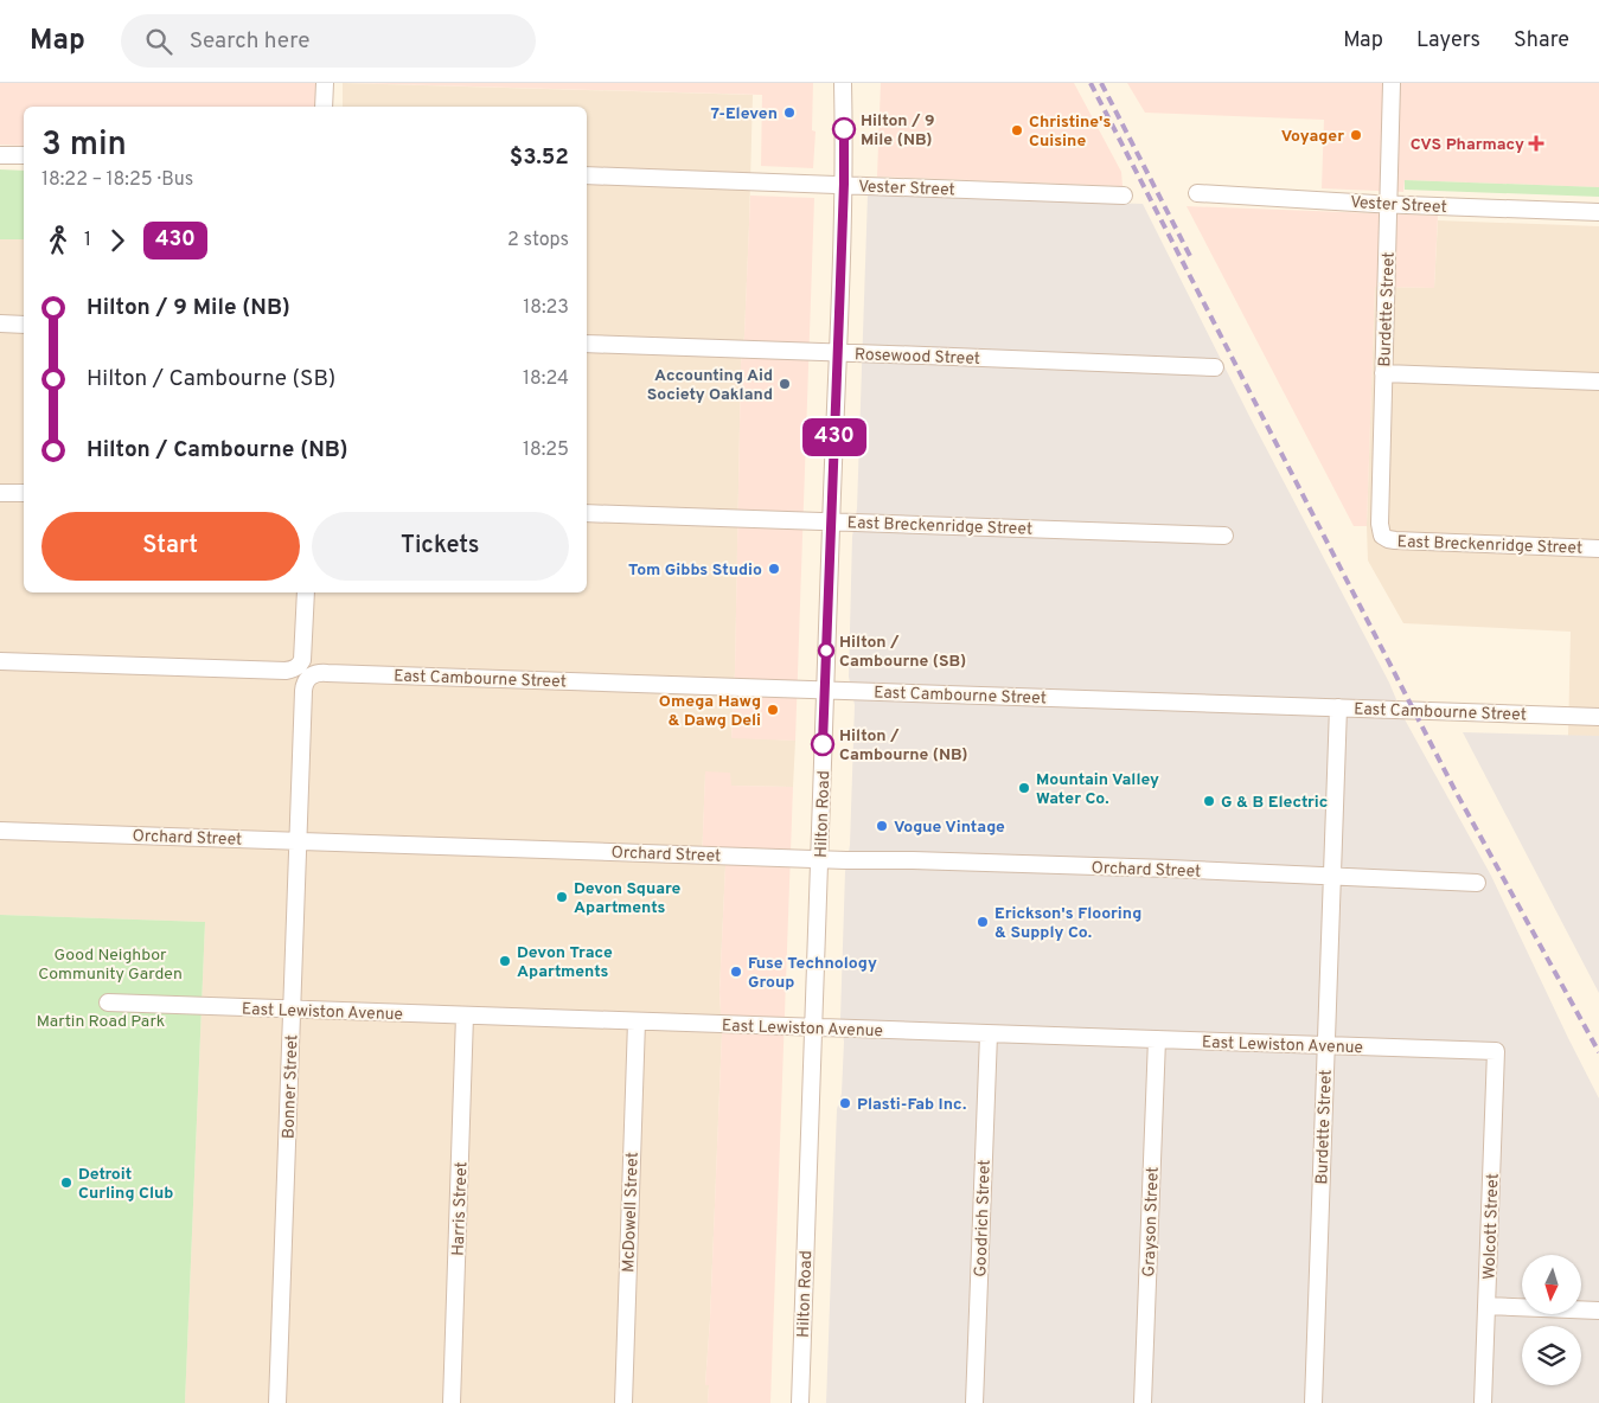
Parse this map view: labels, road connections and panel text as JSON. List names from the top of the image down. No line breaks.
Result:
{"streets":{"street":["Vester Street","Burdette Street","Rosewood Street","East Breckenridge Street","East Cambourne Street","Hilton Road","Orchard Street","East Lewiston Avenue","Bonner Street","Harris Street","McDowell Street","Goodrich Street","Grayson Street","Wolcott Street"]},"crossings":[["Vester Street","Burdette Street"],["Vester Street","Hilton Road"],["Burdette Street","East Breckenridge Street"],["Burdette Street","East Cambourne Street"],["Burdette Street","Orchard Street"],["Burdette Street","East Lewiston Avenue"],["Rosewood Street","Hilton Road"],["East Breckenridge Street","Hilton Road"],["East Cambourne Street","Hilton Road"],["East Cambourne Street","Bonner Street"],["Hilton Road","Orchard Street"],["Hilton Road","East Lewiston Avenue"],["Orchard Street","Bonner Street"],["East Lewiston Avenue","Bonner Street"],["East Lewiston Avenue","Harris Street"],["East Lewiston Avenue","McDowell Street"],["East Lewiston Avenue","Goodrich Street"],["East Lewiston Avenue","Grayson Street"],["East Lewiston Avenue","Wolcott Street"]],"parks":["Good Neighbor Community Garden","Martin Road Park"],"places":{"other":["7-Eleven","Hilton / 9 Mile (NB)","Christine's Cuisine","Voyager","Accounting Aid Society Oakland","Tom Gibbs Studio","Hilton / Cambourne (SB)","Omega Hawg & Dawg Deli","Hilton / Cambourne (NB)","Mountain Valley Water Co.","G & B Electric","Vogue Vintage","Devon Square Apartments","Erickson's Flooring & Supply Co.","Devon Trace Apartments","Fuse Technology Group","Plasti-Fab Inc.","Detroit Curling Club"],"health":["CVS Pharmacy"]},"lines":["bus line 430"],"north":"bottom","page":{"header":"Map","search":"Search here","nav":["Map","Layers","Share"],"on_map":"430","heading":["3 min","18:22 – 18:25 · Bus","$3.52"],"legs":["1","430","2 stops"],"list":[{"name":"Hilton / 9 Mile (NB)","value":"18:23"},{"name":"Hilton / Cambourne (SB)","value":"18:24"},{"name":"Hilton / Cambourne (NB)","value":"18:25"}],"buttons":["Start","Tickets"]}}
